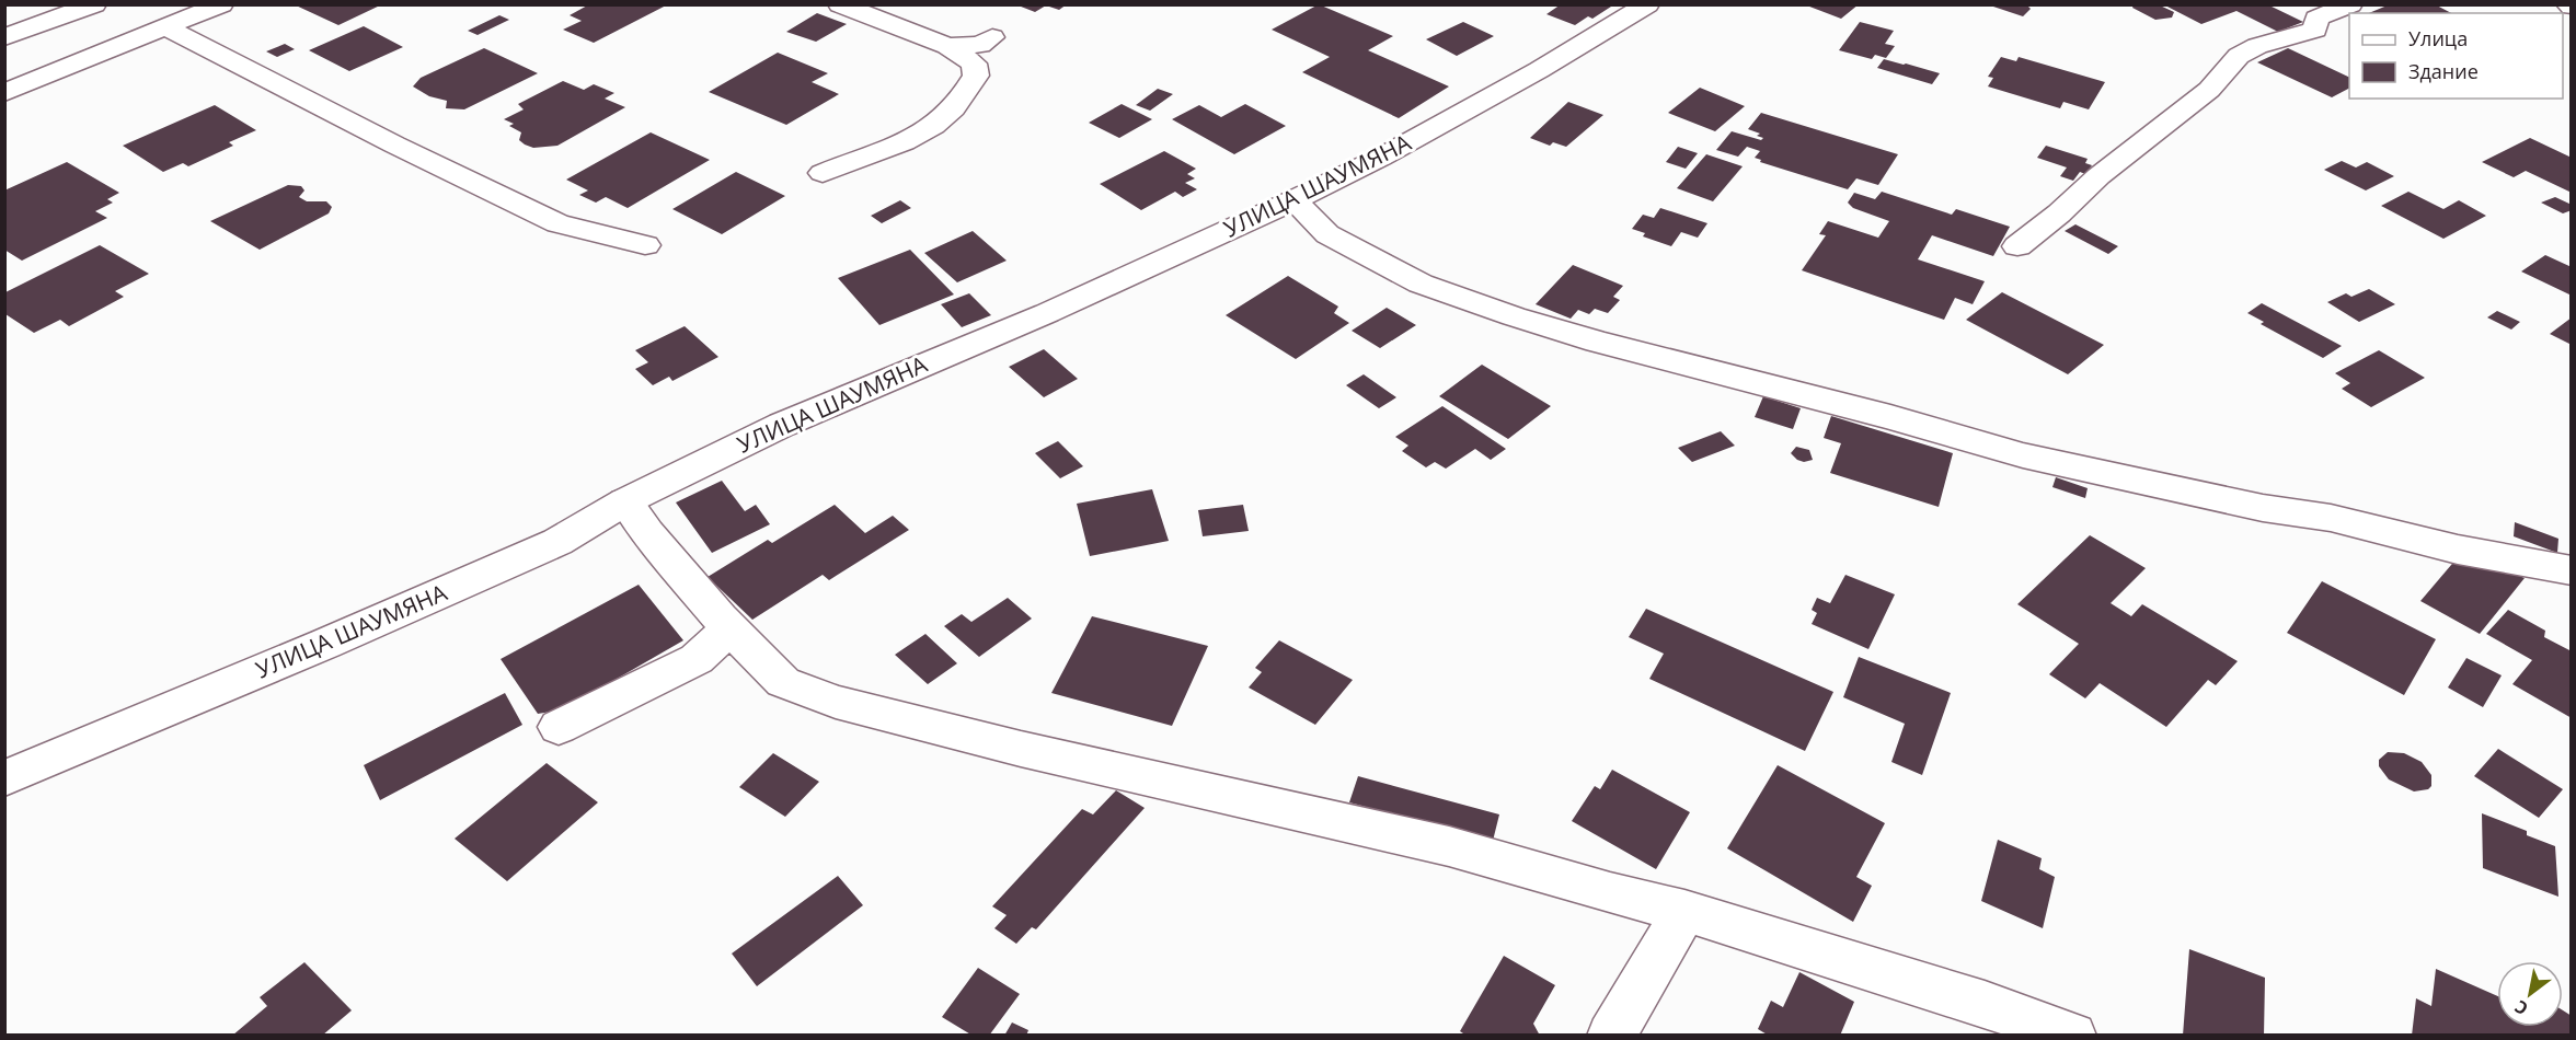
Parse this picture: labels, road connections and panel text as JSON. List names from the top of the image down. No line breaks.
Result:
{"streets":{"street":["УЛИЦА ШАУМЯНА"]},"legend":["Улица","Здание"],"north":"bottom left"}
